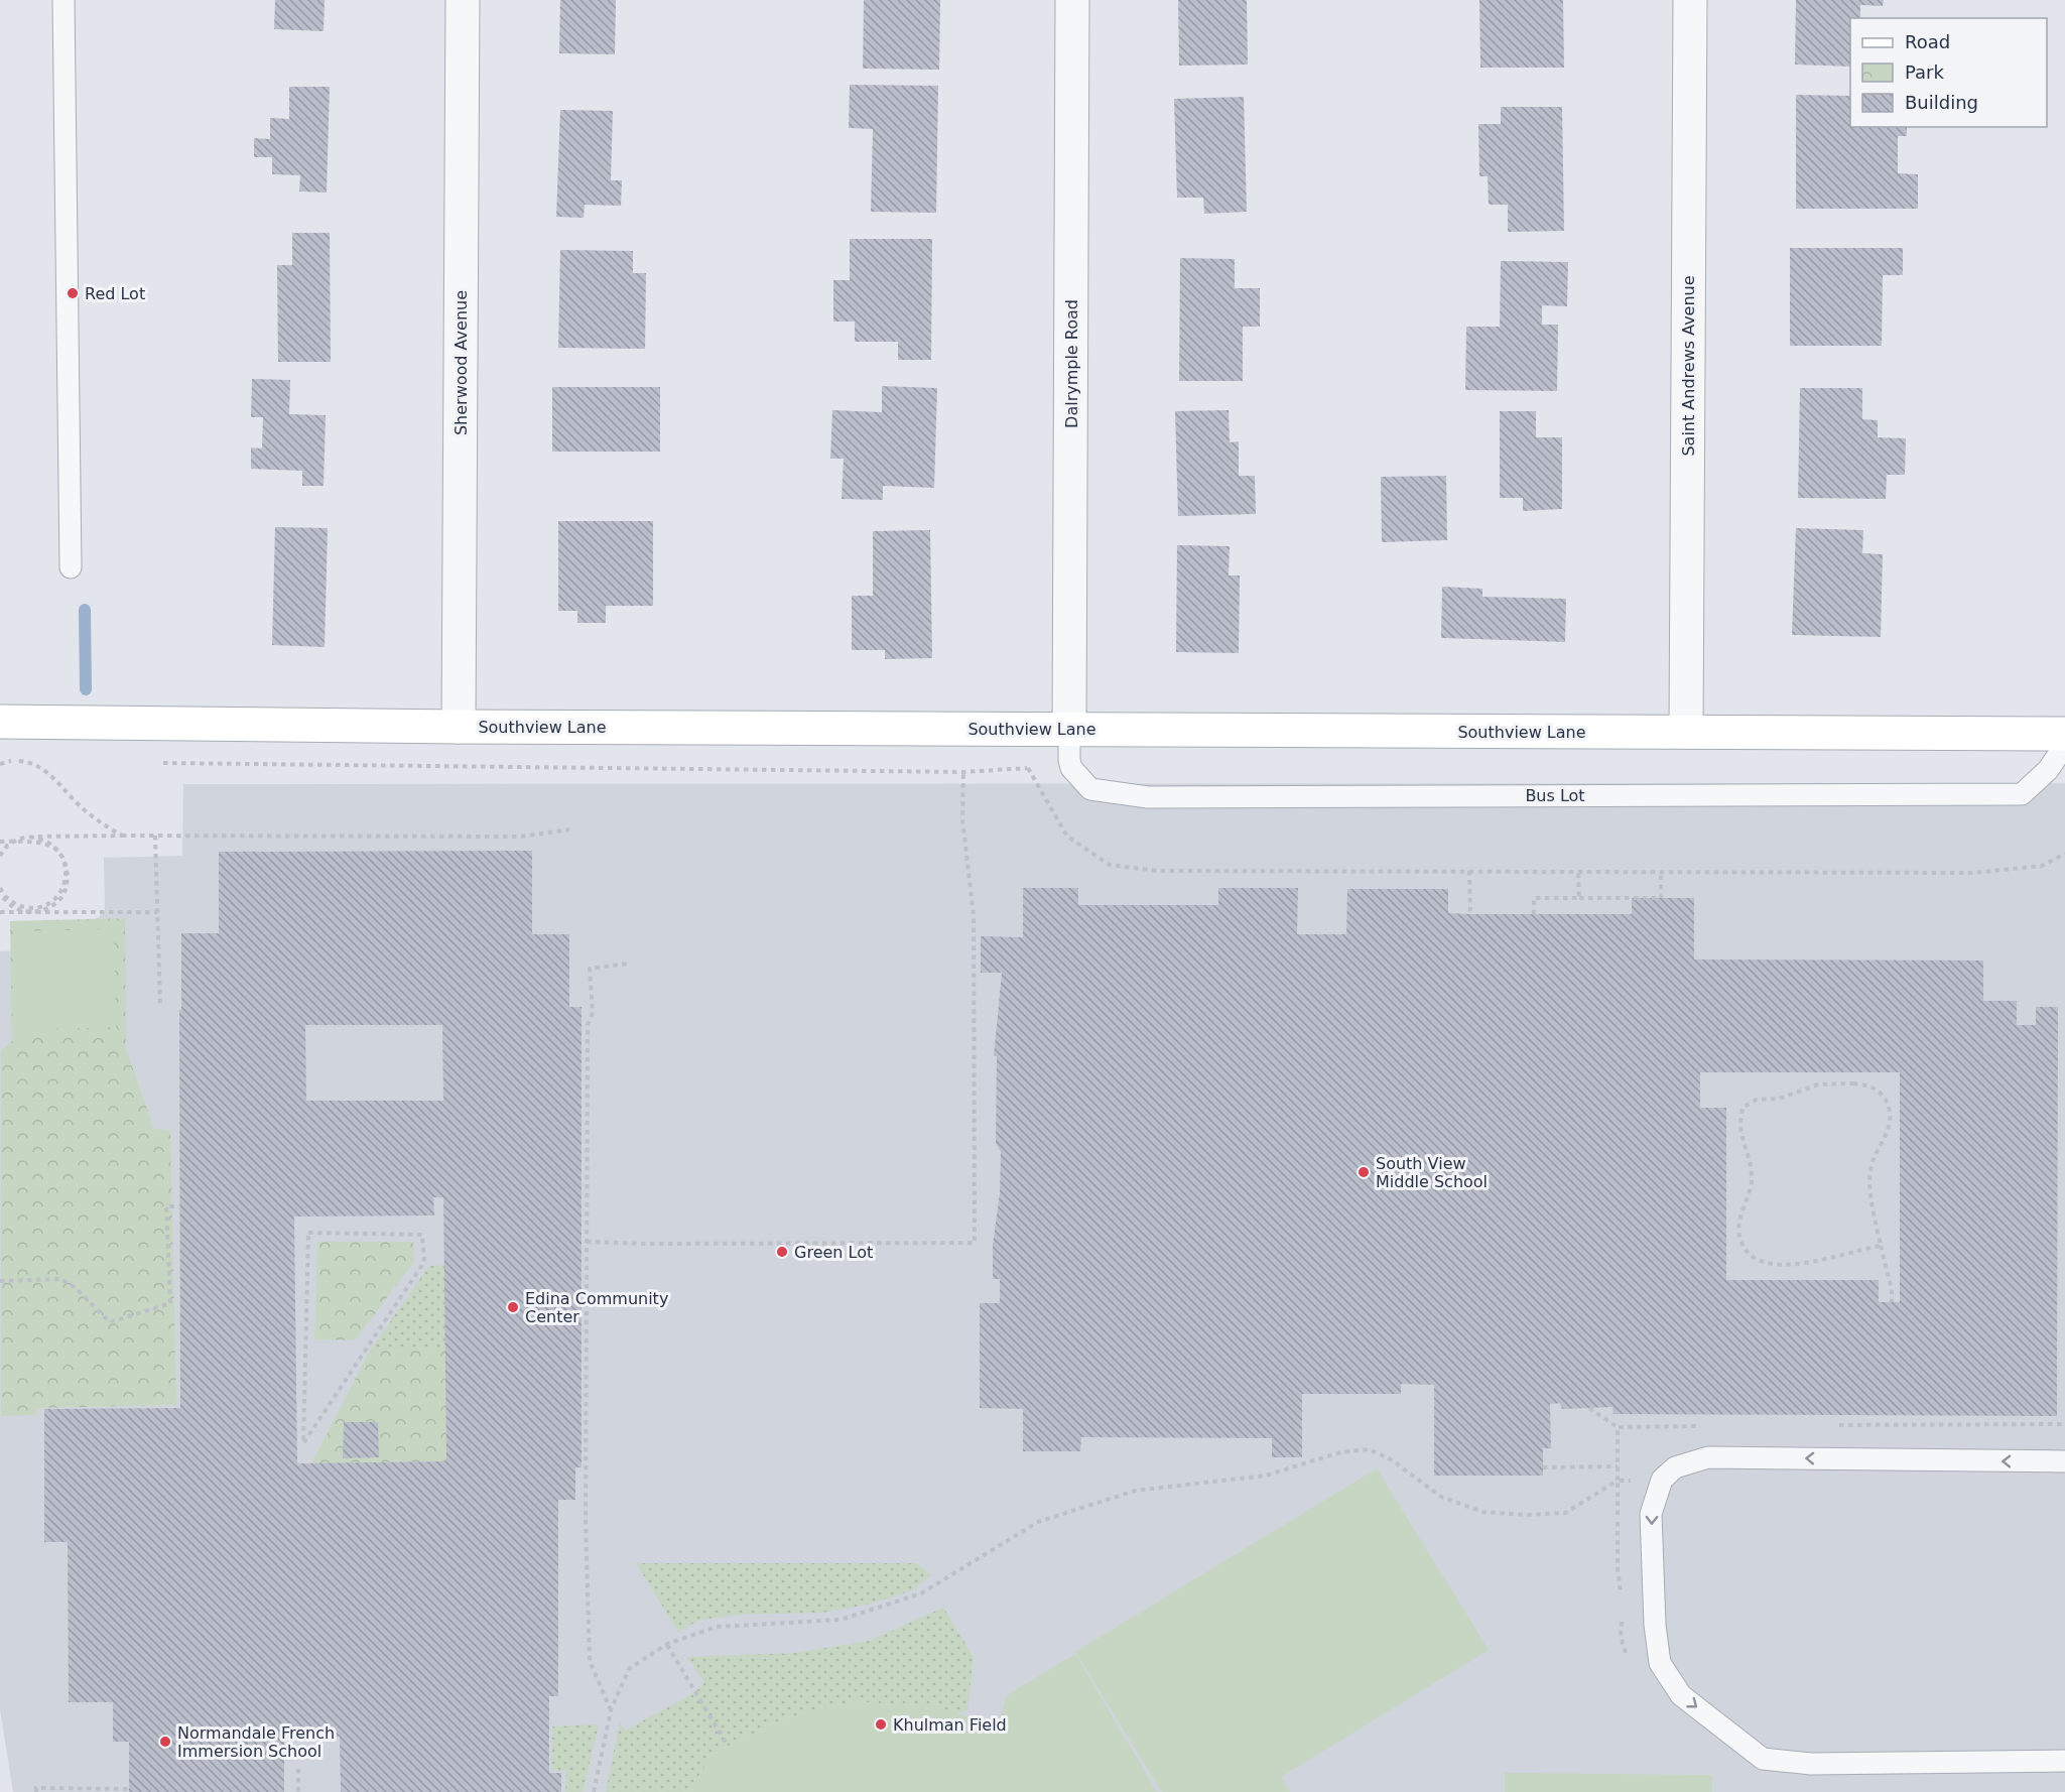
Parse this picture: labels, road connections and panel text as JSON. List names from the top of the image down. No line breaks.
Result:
{"streets":{"street":["Sherwood Avenue","Dalrymple Road","Saint Andrews Avenue","Southview Lane"],"lane":["Bus Lot"]},"crossings":[["Sherwood Avenue","Southview Lane"],["Dalrymple Road","Southview Lane"],["Dalrymple Road","Bus Lot"],["Saint Andrews Avenue","Southview Lane"],["Southview Lane","Bus Lot"]],"places":["Red Lot","South View Middle School","Green Lot","Edina Community Center","Khulman Field","Normandale French Immersion School"],"legend":["Road","Park","Building"]}
